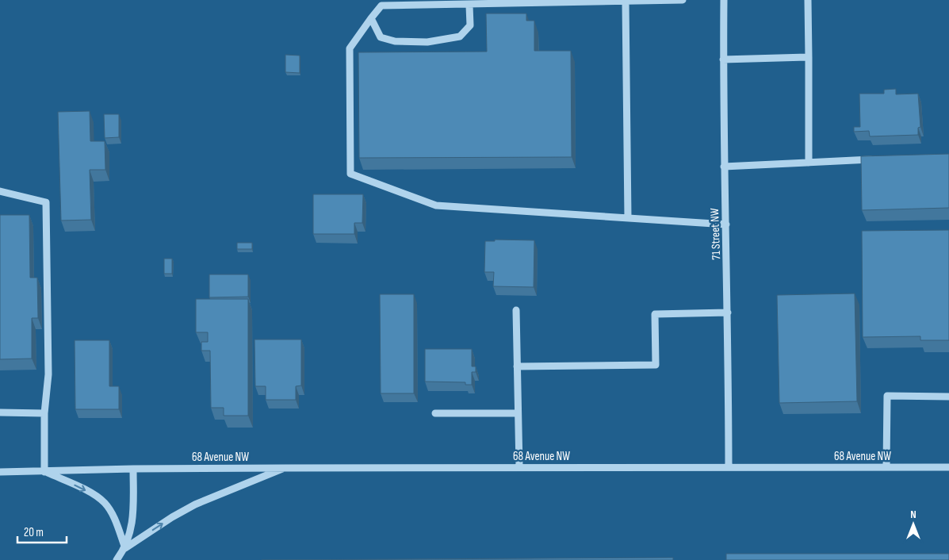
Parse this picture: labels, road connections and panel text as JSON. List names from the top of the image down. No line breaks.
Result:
{"streets":{"street":["71 Street NW","68 Avenue NW"]},"crossings":[["71 Street NW","68 Avenue NW"]],"scale_bar":"20 m","north":"top"}
